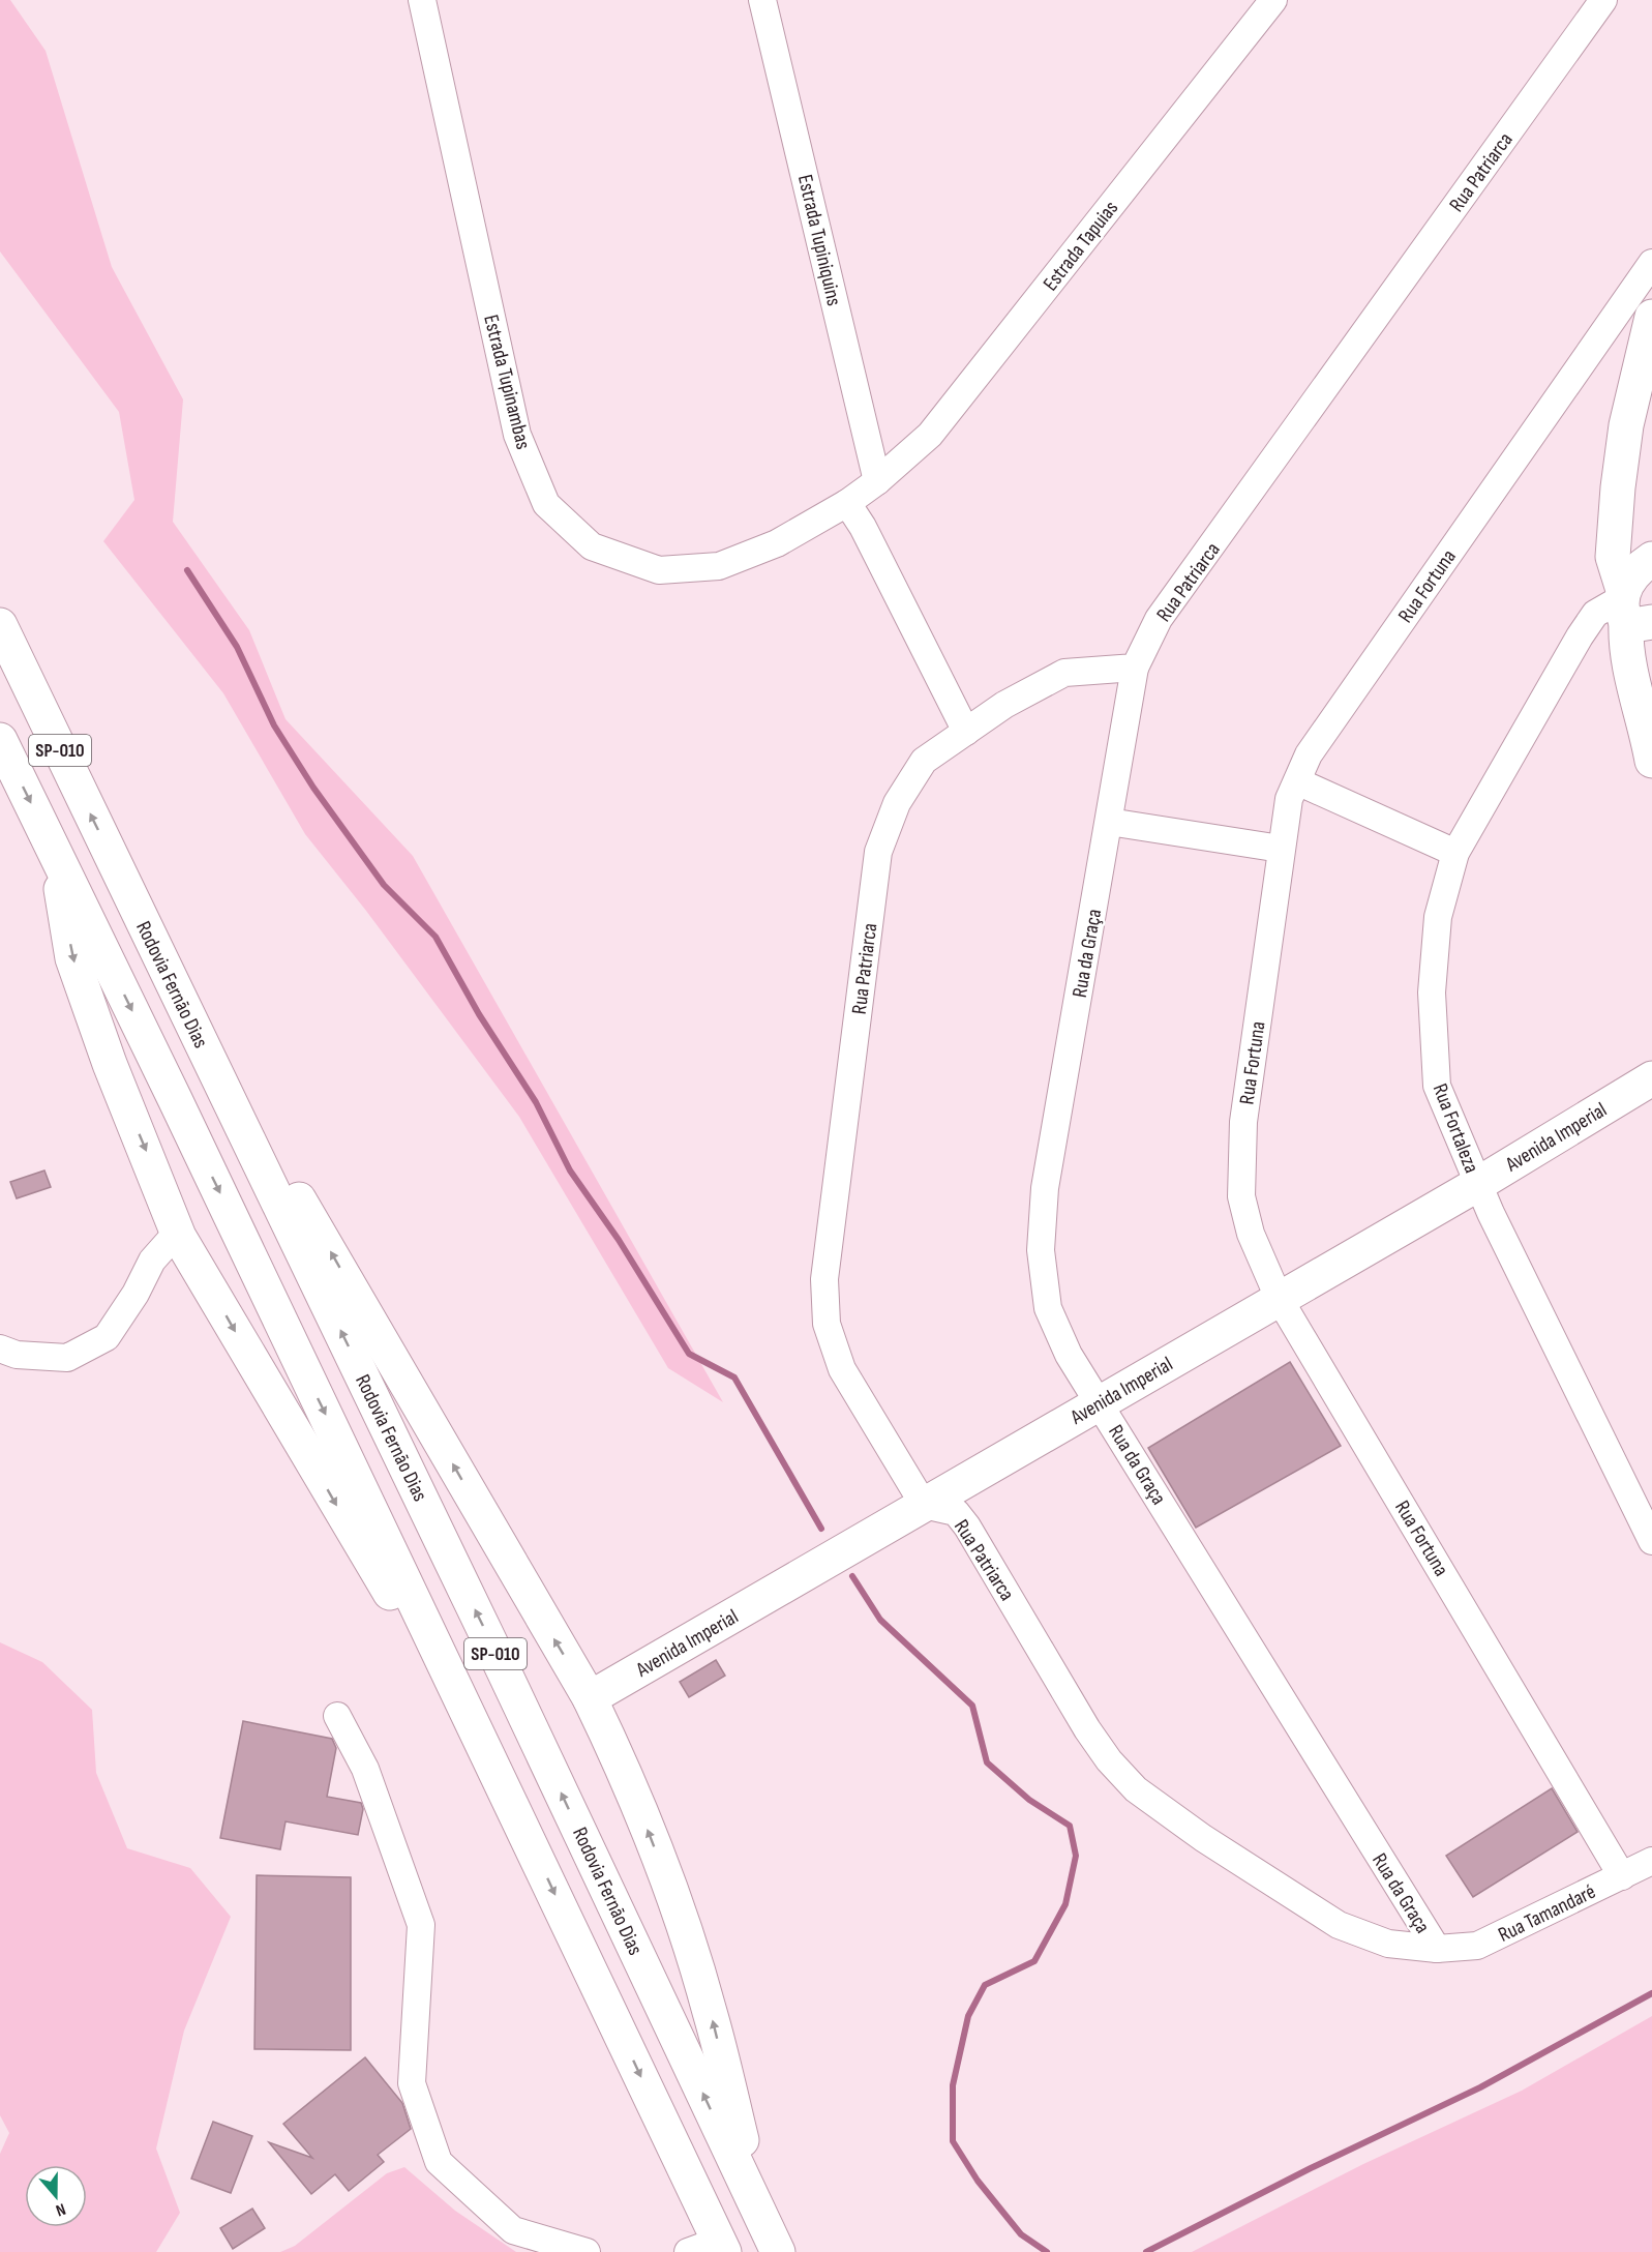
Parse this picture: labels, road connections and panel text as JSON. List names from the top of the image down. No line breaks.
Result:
{"streets":{"main road":["SP-010","Rodovia Fernão Dias","Avenida Imperial"],"street":["Rua Patriarca","Estrada Tupiniquins","Estrada Tapuias","Estrada Tupinambas","Rua Fortuna","Rua da Graça","Rua Fortaleza","Rua Tamandaré"]},"crossings":[["Rua Patriarca","Rua da Graça"],["Rua Patriarca","Avenida Imperial"],["Rua Patriarca","Rua Tamandaré"],["Estrada Tupiniquins","Estrada Tapuias"],["Estrada Tupiniquins","Estrada Tupinambas"],["Estrada Tapuias","Estrada Tupinambas"],["Rua Fortuna","Avenida Imperial"],["Rua Fortuna","Rua Tamandaré"],["Rua da Graça","Avenida Imperial"],["Rua da Graça","Rua Tamandaré"],["Rua Fortaleza","Avenida Imperial"]],"north":"bottom"}
